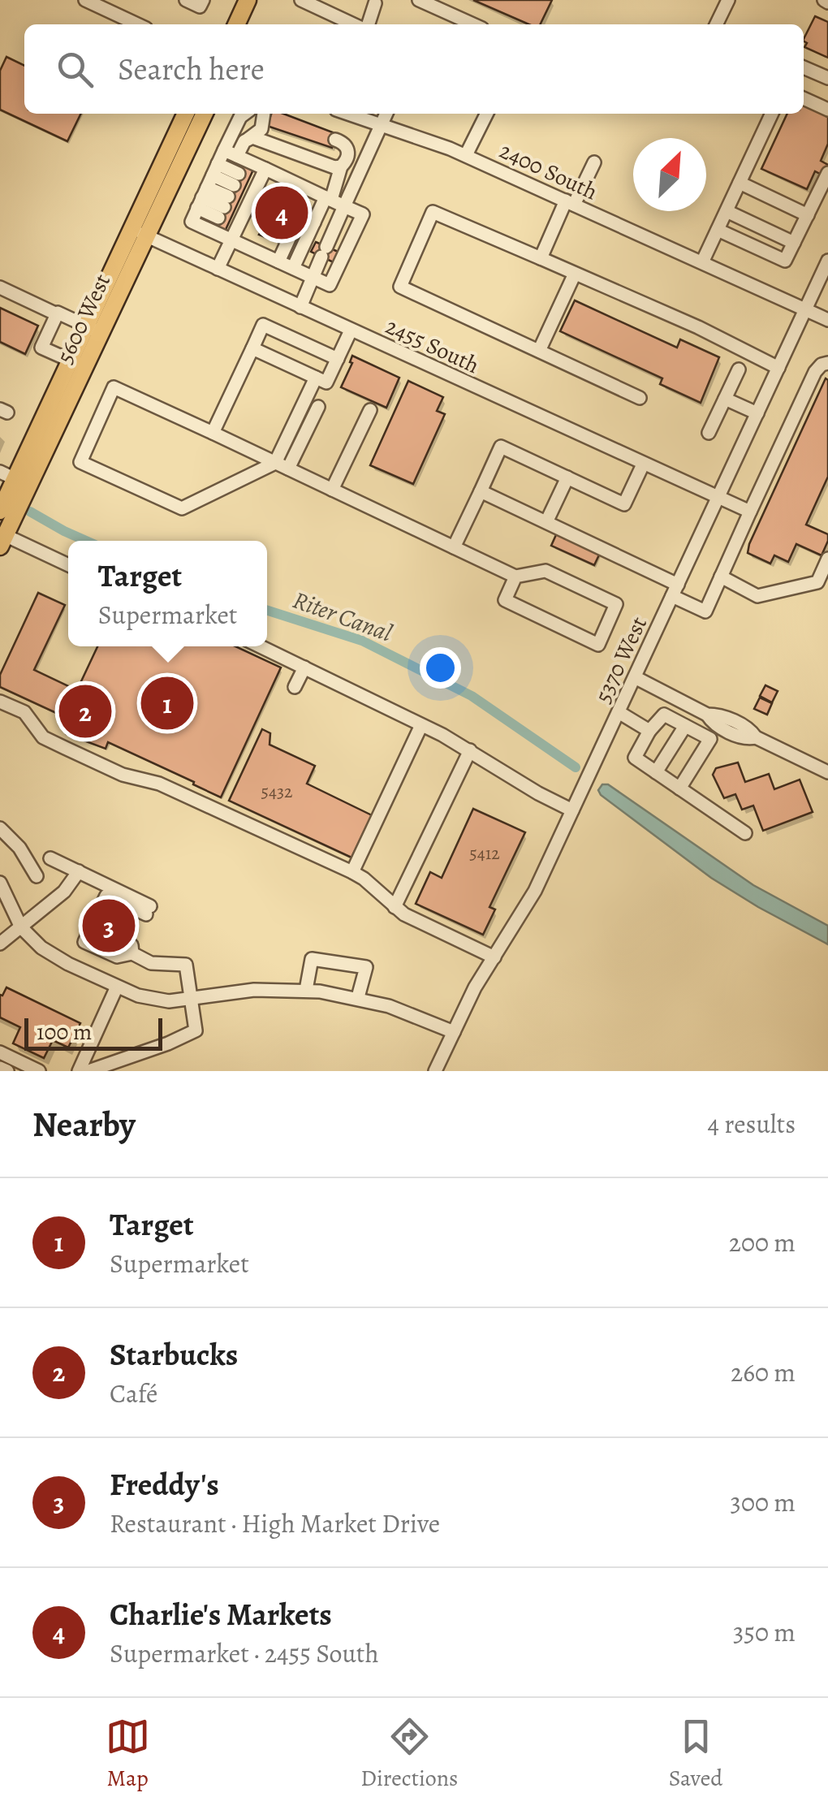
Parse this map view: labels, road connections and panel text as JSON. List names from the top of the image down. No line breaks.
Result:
{"streets":{"main road":["5600 West"],"street":["2400 South","2455 South","5370 West"]},"crossings":[["2400 South","5370 West"],["5600 West","2455 South"],["2455 South","5370 West"]],"water":["Riter Canal"],"house_numbers":["5432","5412"],"scale_bar":"100 m","north":"top right","page":{"search":"Search here","pins":["4","1","2","3"],"popup":["Target","Supermarket"],"scale":"100 m","heading":["Nearby","4 results"],"list":[{"mark":"1","name":"Target","note":"Supermarket","value":"200 m"},{"mark":"2","name":"Starbucks","note":"Café","value":"260 m"},{"mark":"3","name":"Freddy's","note":"Restaurant · High Market Drive","value":"300 m"},{"mark":"4","name":"Charlie's Markets","note":"Supermarket · 2455 South","value":"350 m"}],"nav":["Map","Directions","Saved"]}}
